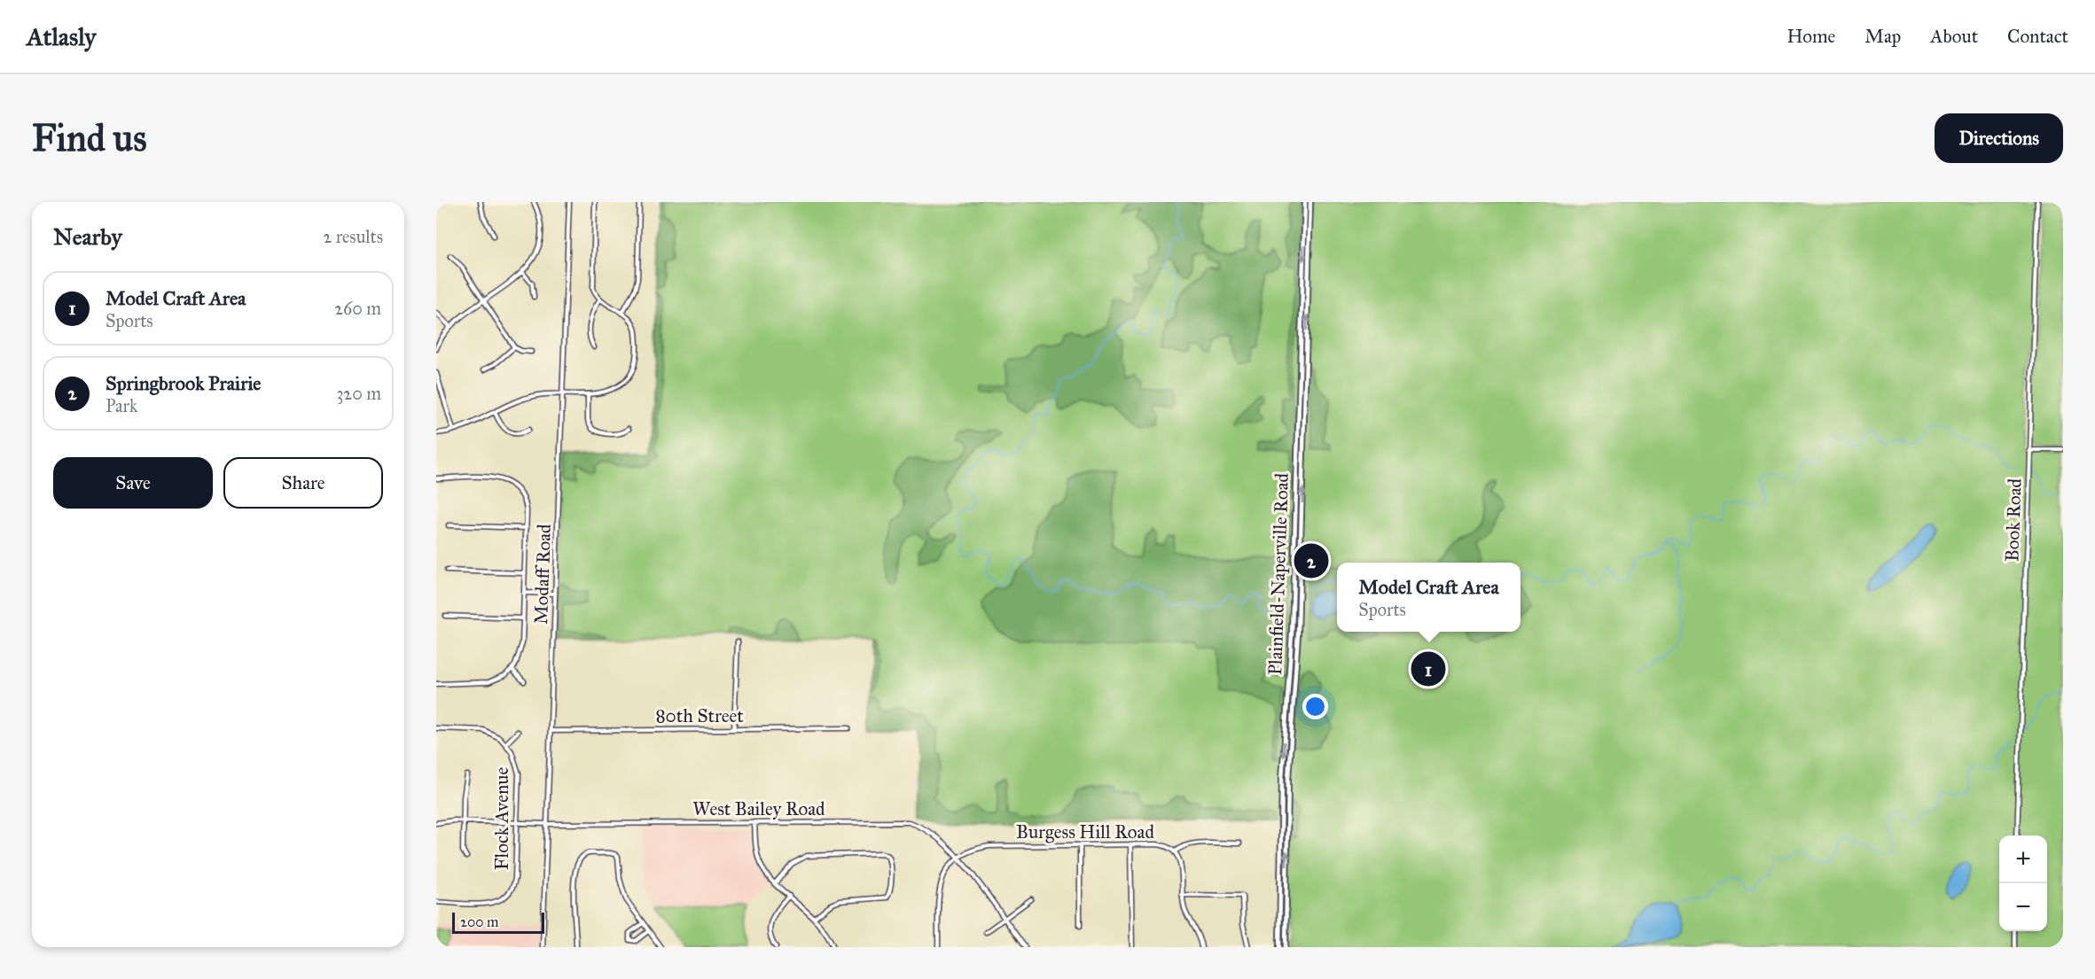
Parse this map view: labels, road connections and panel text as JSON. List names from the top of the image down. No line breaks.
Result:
{"streets":{"main road":["Plainfield-Naperville Road"],"street":["Book Road","Modaff Road","80th Street","West Bailey Road","Flock Avenue","Burgess Hill Road"]},"crossings":[["Modaff Road","80th Street"],["Modaff Road","West Bailey Road"],["West Bailey Road","Flock Avenue"],["West Bailey Road","Burgess Hill Road"]],"scale_bar":"200 m","page":{"header":"Atlasly","nav":["Home","Map","About","Contact"],"buttons":["Directions",["Save","Share"]],"title":"Find us","heading":["Nearby","2 results"],"list":[{"mark":"1","name":"Model Craft Area","note":"Sports","value":"260 m"},{"mark":"2","name":"Springbrook Prairie","note":"Park","value":"320 m"}],"pins":["2","1"],"popup":["Model Craft Area","Sports"],"map_buttons":["+","−"],"scale":"200 m"}}
